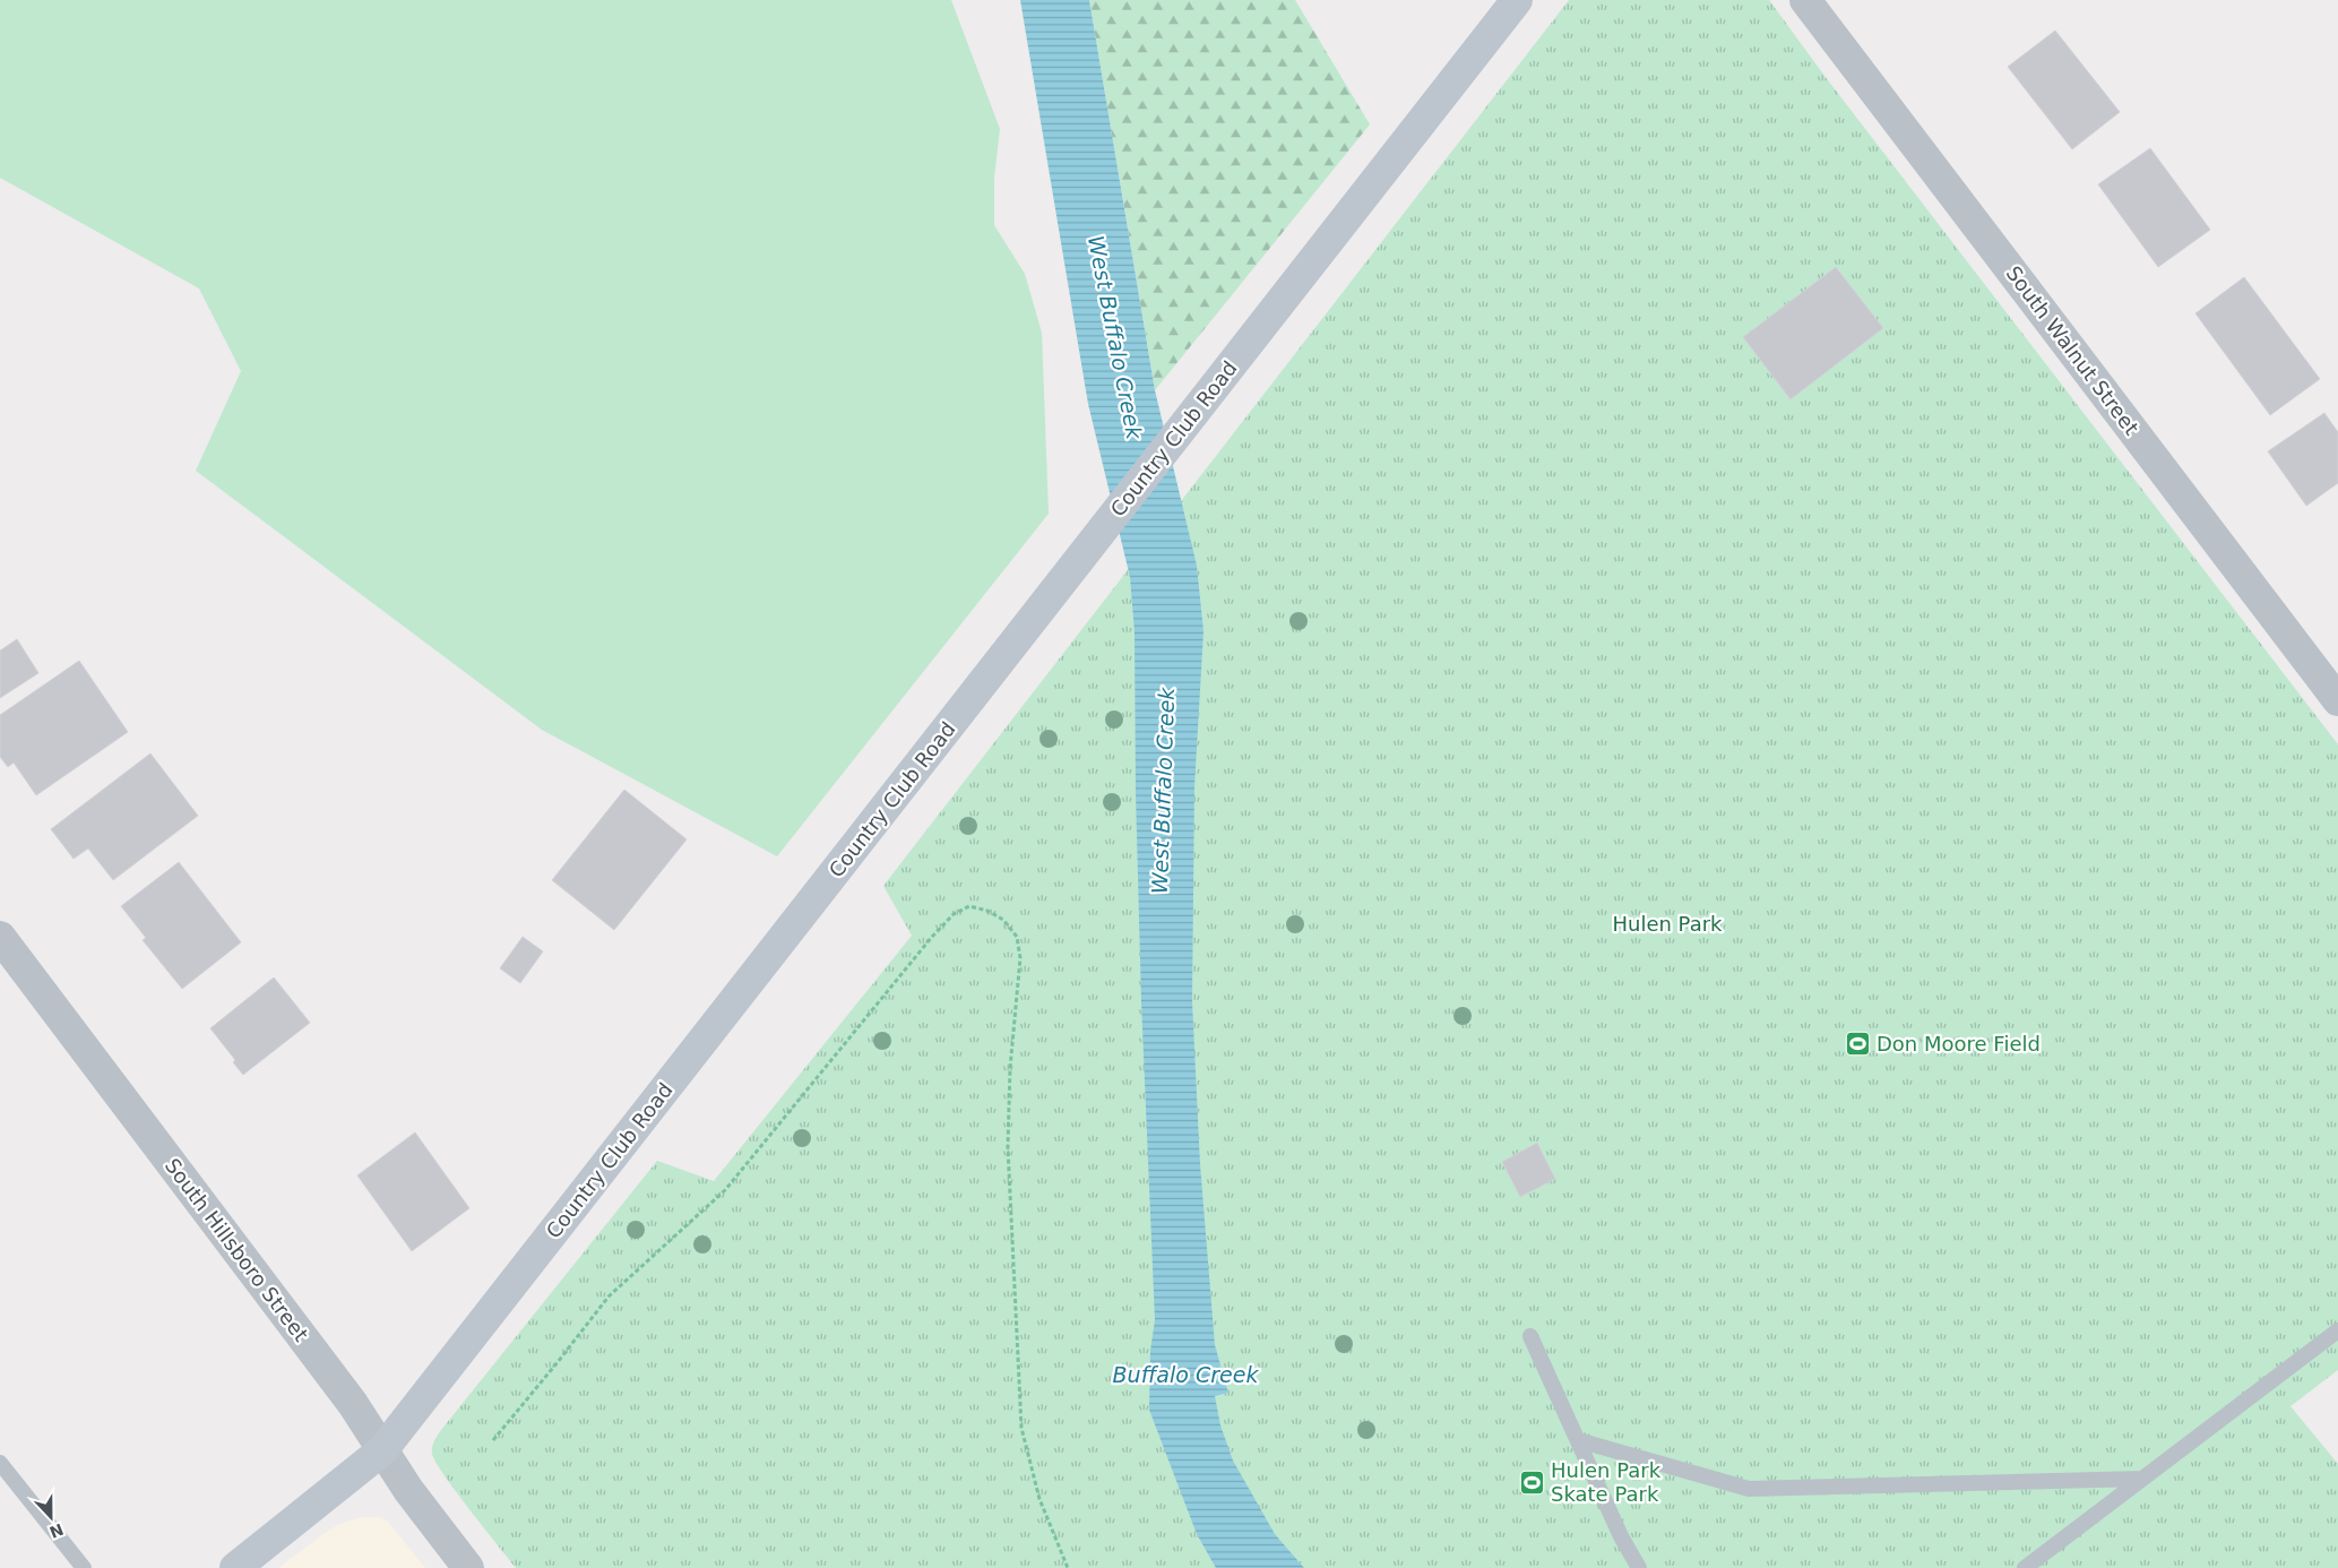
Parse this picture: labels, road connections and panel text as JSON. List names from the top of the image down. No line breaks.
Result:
{"streets":{"main road":["Country Club Road"],"street":["South Walnut Street","South Hillsboro Street"]},"crossings":[["Country Club Road","South Hillsboro Street"]],"water":["West Buffalo Creek","Buffalo Creek"],"parks":["Hulen Park"],"places":{"sports":["Don Moore Field","Hulen Park Skate Park"]},"north":"bottom"}
